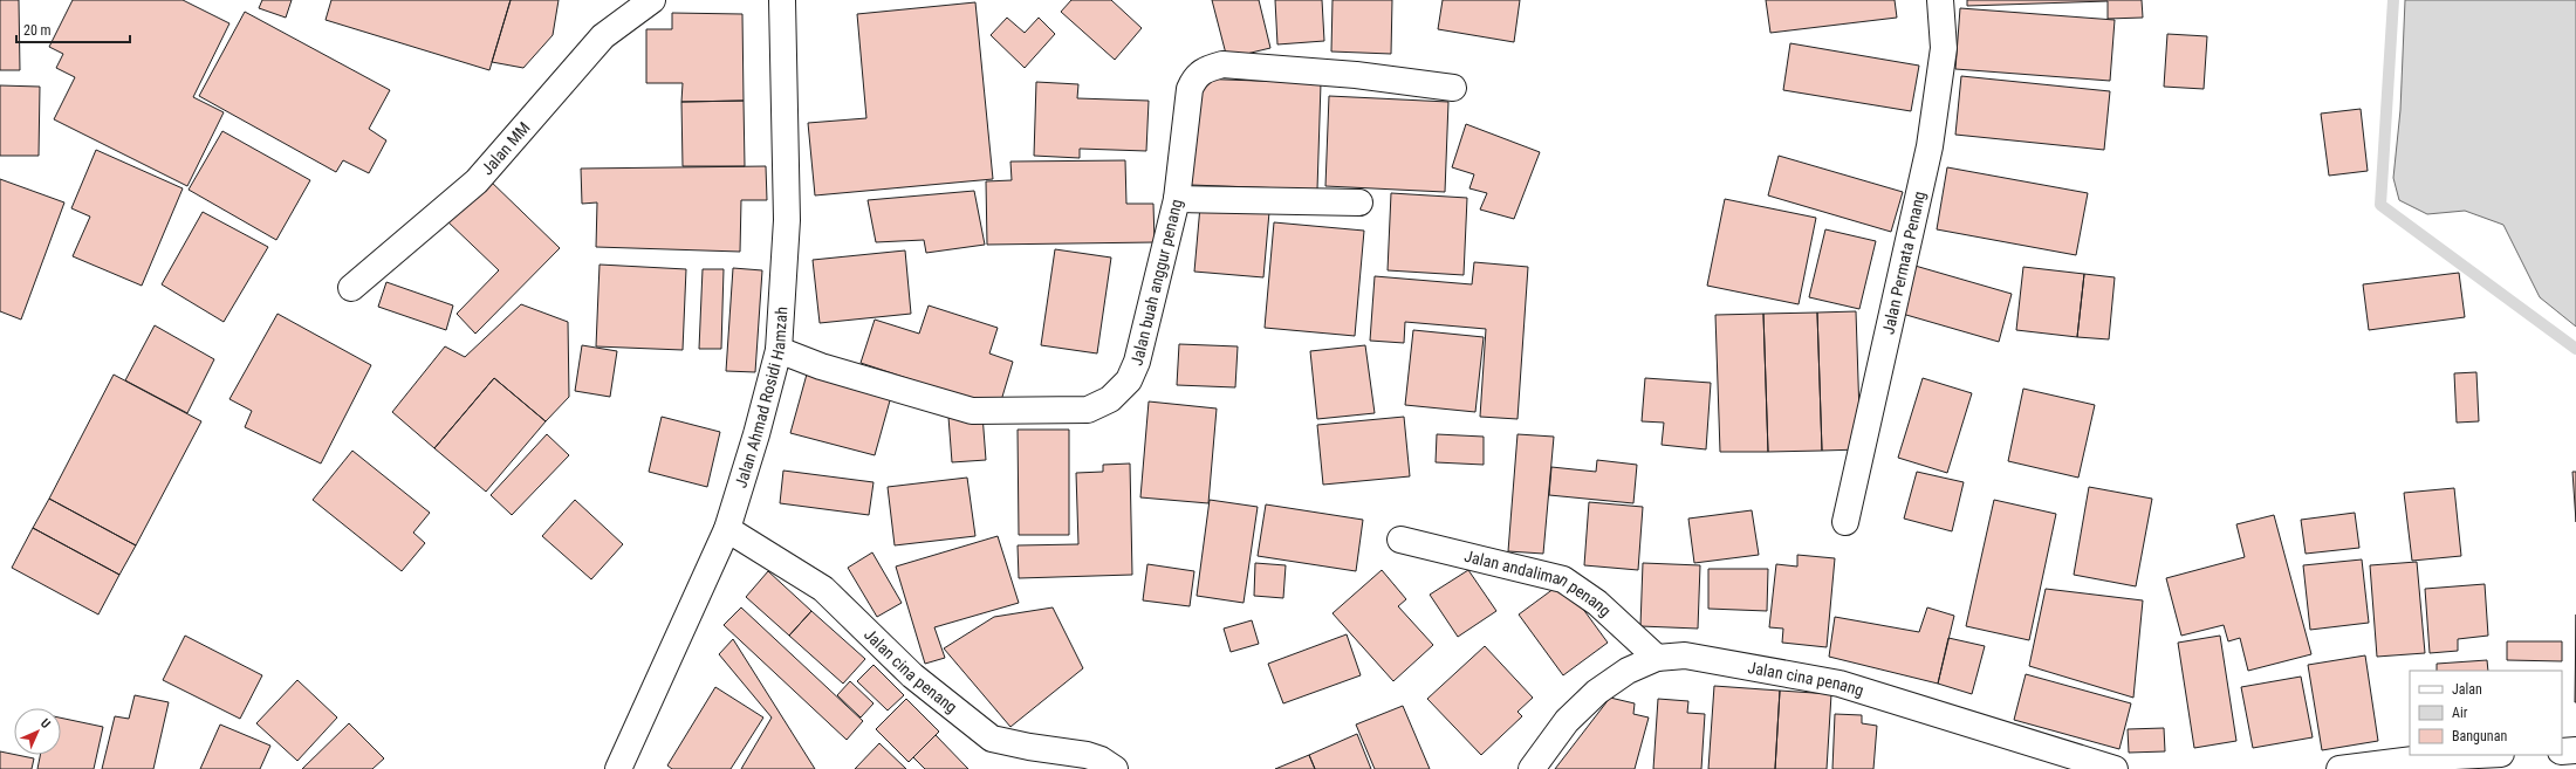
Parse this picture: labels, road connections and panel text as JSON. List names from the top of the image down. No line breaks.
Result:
{"streets":{"street":["Jalan MM","Jalan Permata Penang","Jalan buah anggur penang","Jalan Ahmad Rosidi Hamzah","Jalan andaliman penang","Jalan cina penang"]},"crossings":[["Jalan buah anggur penang","Jalan Ahmad Rosidi Hamzah"],["Jalan Ahmad Rosidi Hamzah","Jalan cina penang"],["Jalan andaliman penang","Jalan cina penang"]],"legend":["Jalan","Air","Bangunan"],"scale_bar":"20 m","north":"top right"}
